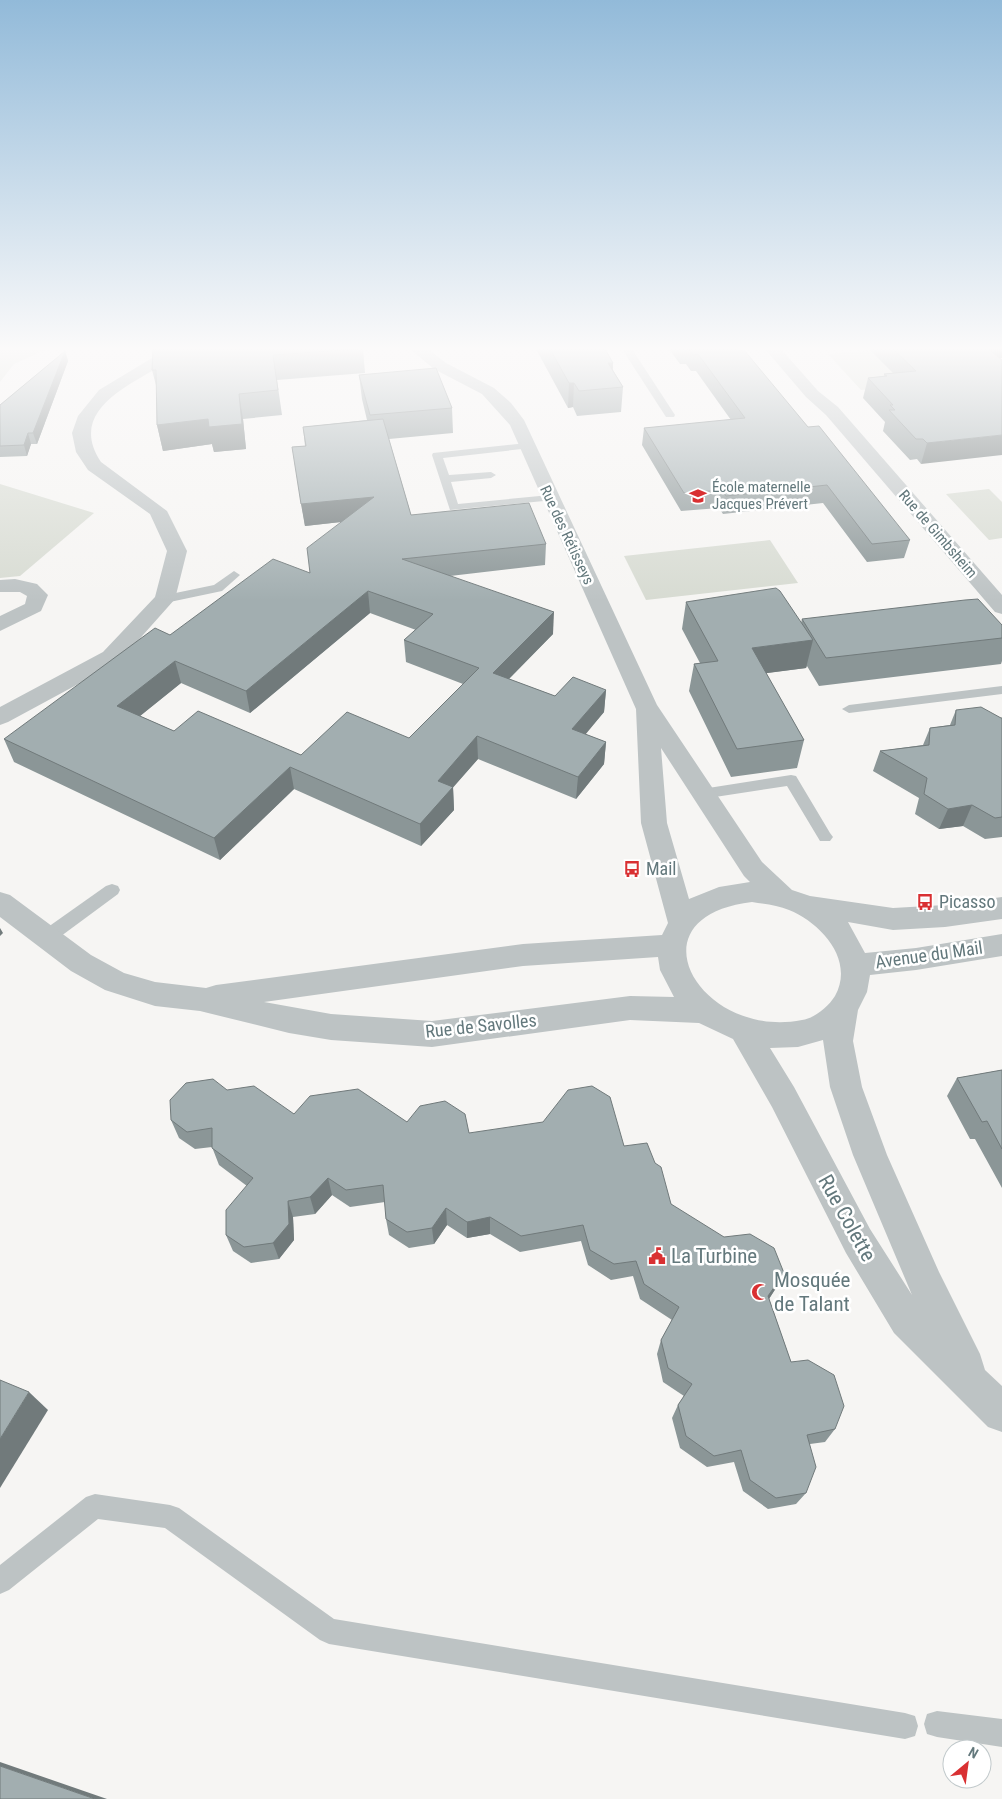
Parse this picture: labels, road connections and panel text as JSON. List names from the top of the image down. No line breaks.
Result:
{"streets":{"street":["Rue de Gimbsheim","Rue des Rétisseys","Avenue du Mail","Rue de Savolles","Rue Colette"]},"crossings":[["Rue des Rétisseys","Avenue du Mail"],["Rue des Rétisseys","Rue de Savolles"],["Rue des Rétisseys","Rue Colette"],["Avenue du Mail","Rue de Savolles"],["Avenue du Mail","Rue Colette"],["Rue de Savolles","Rue Colette"]],"places":{"school or university":["École maternelle Jacques Prévert"],"bus stop":["Mail","Picasso"],"public building":["La Turbine"],"mosque":["Mosquée de Talant"]},"north":"top right"}
